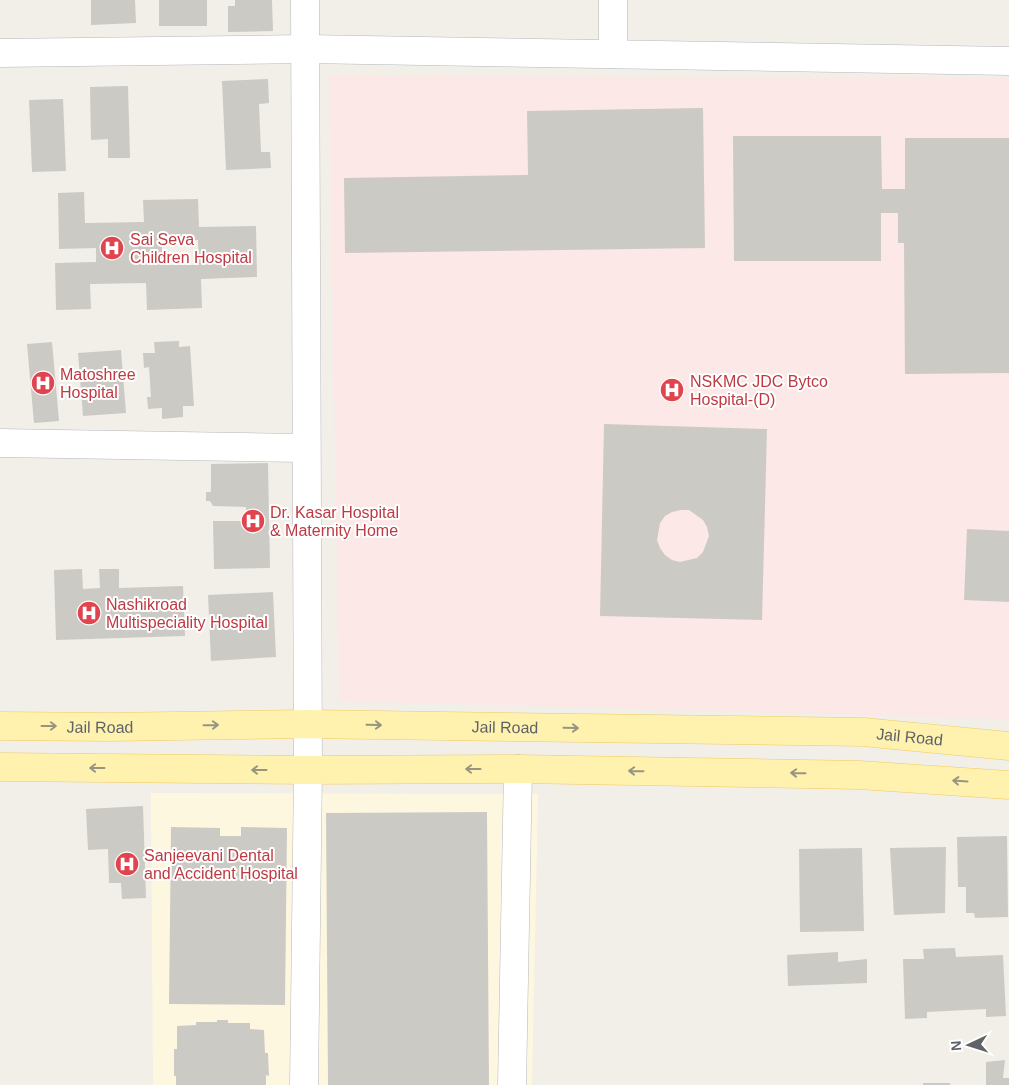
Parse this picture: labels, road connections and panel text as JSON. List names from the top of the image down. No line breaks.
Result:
{"streets":{"main road":["Jail Road"]},"places":{"hospital":["Sai Seva Children Hospital","Matoshree Hospital","NSKMC JDC Bytco Hospital-(D)","Dr. Kasar Hospital & Maternity Home","Nashikroad Multispeciality Hospital","Sanjeevani Dental and Accident Hospital"]},"north":"left"}
